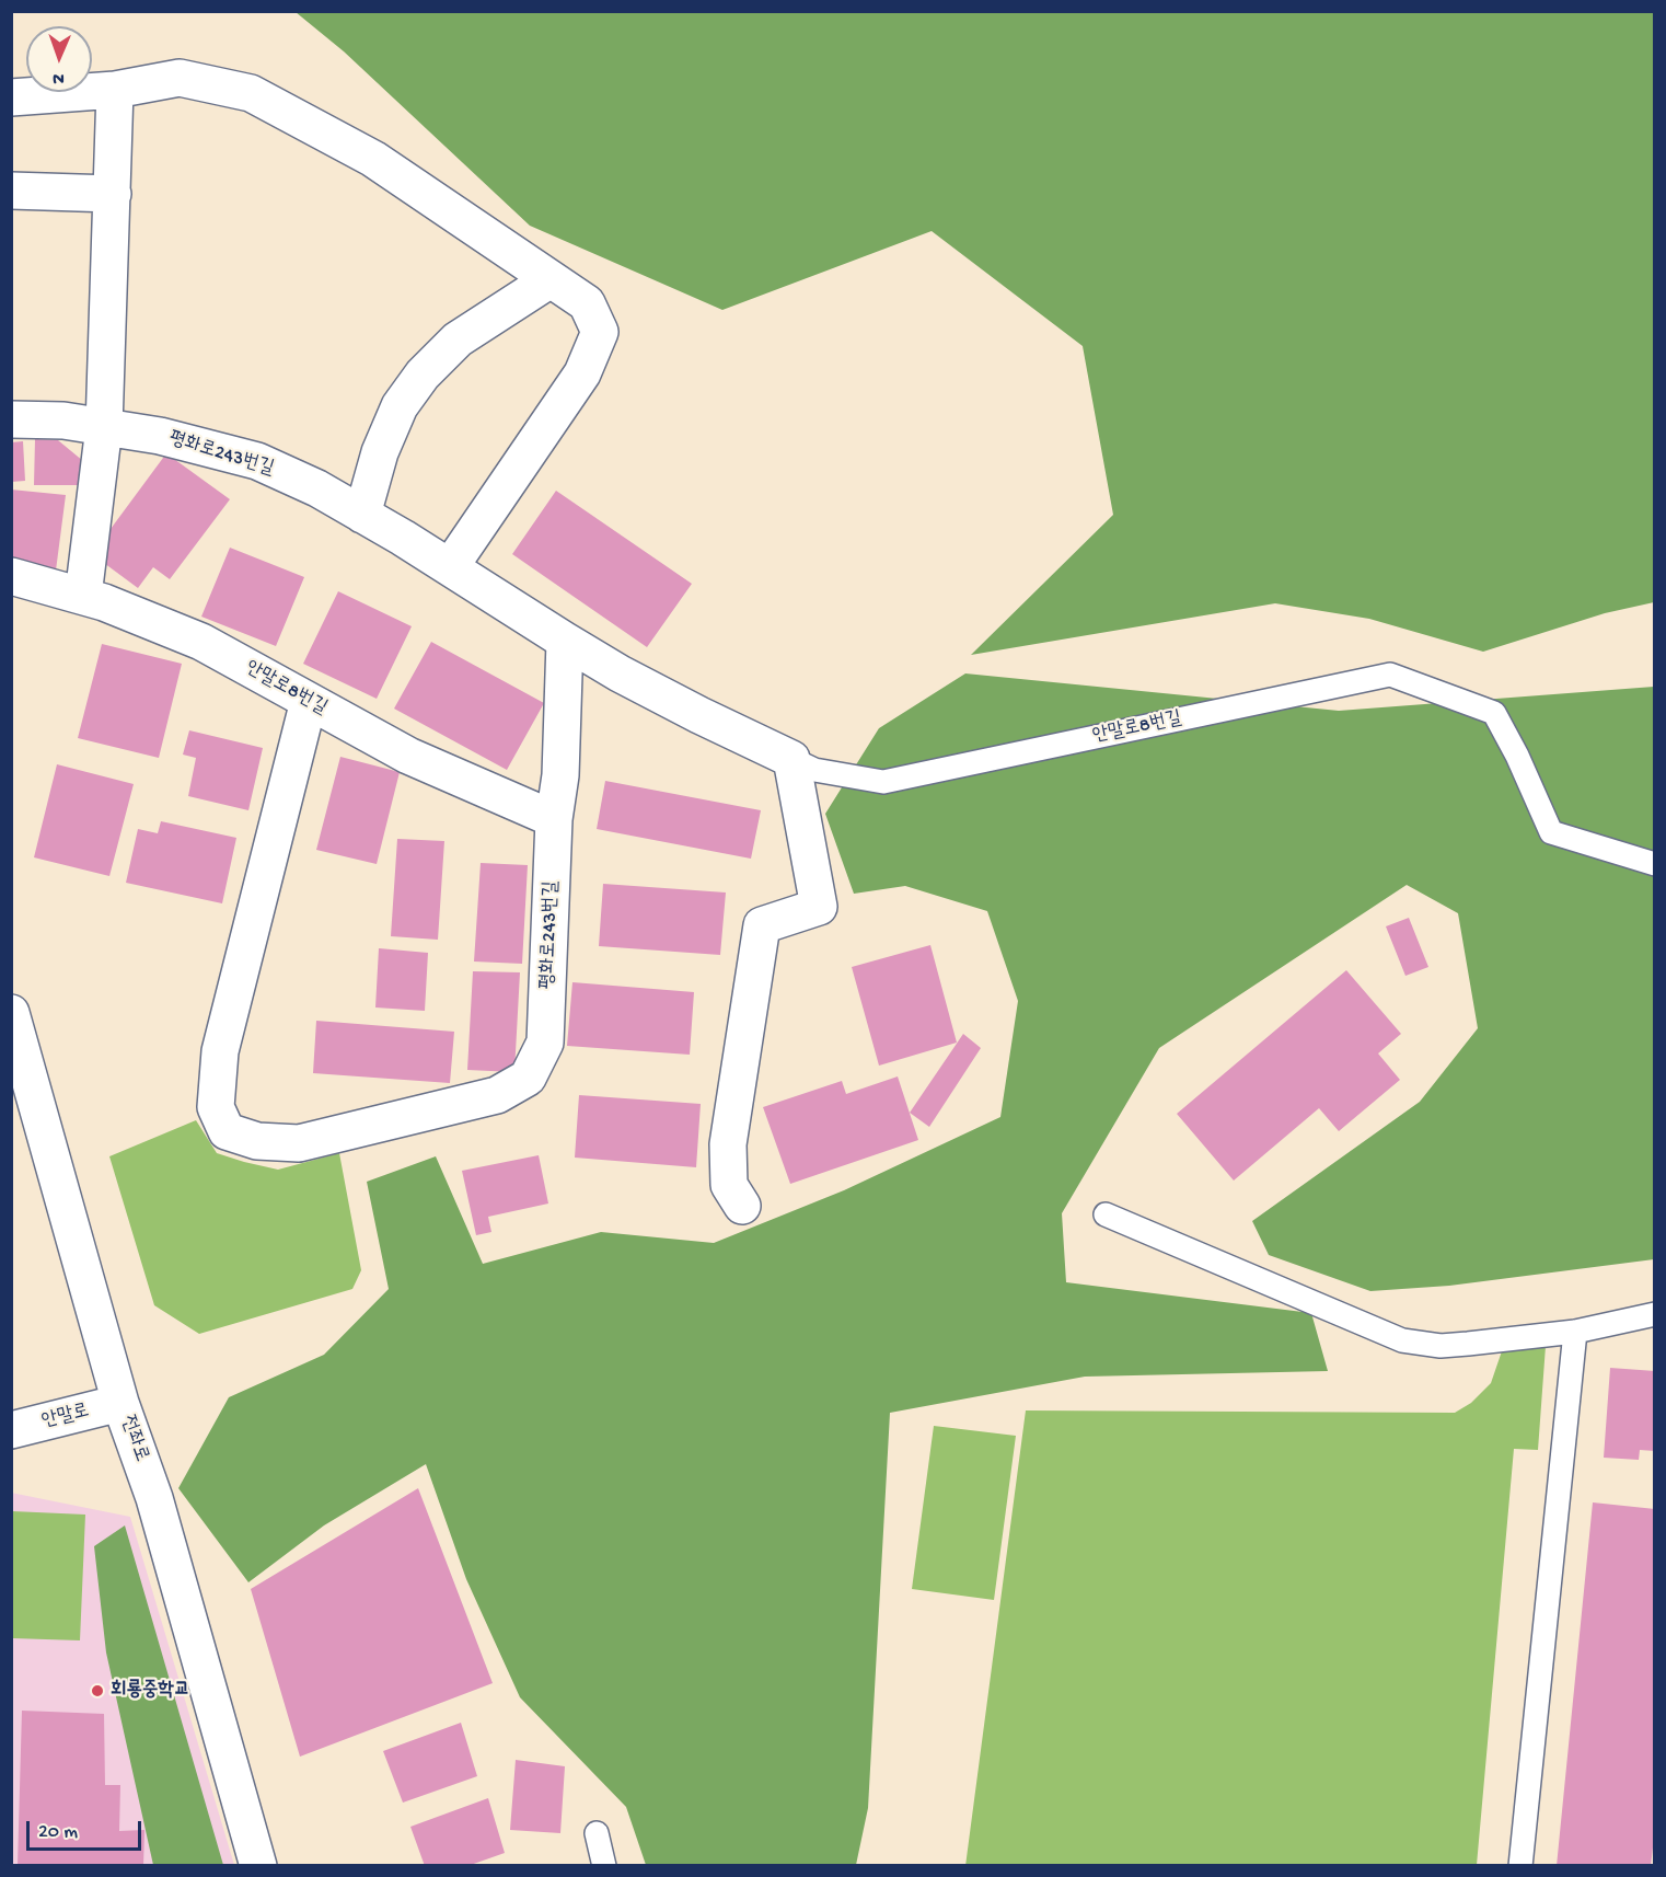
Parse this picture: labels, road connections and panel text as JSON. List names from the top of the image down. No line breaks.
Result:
{"streets":{"street":["평화로243번길","안말로8번길","안말로","전좌로"]},"crossings":[["평화로243번길","안말로8번길"],["안말로","전좌로"]],"places":["회룡중학교"],"scale_bar":"20 m","north":"bottom"}
